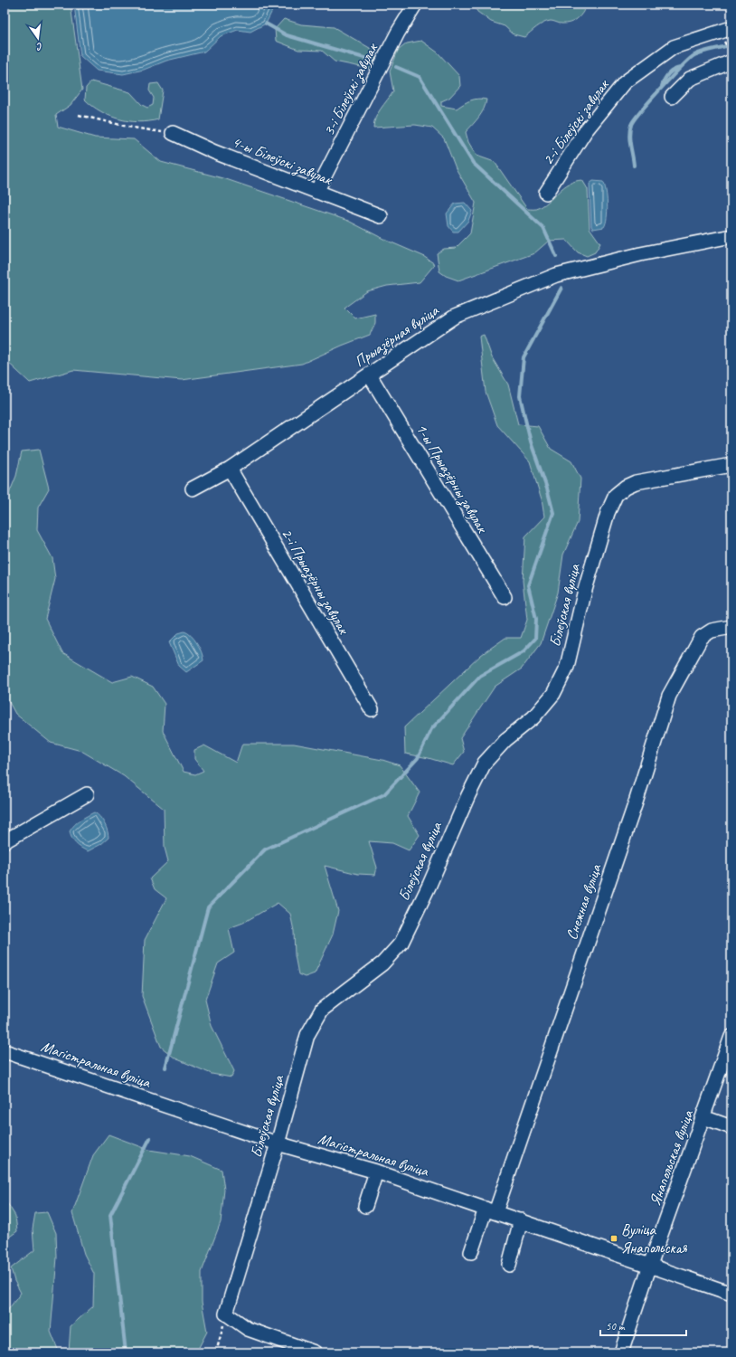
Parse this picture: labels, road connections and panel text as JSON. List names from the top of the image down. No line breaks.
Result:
{"streets":{"street":["3-і Білеўскі завулак","2-і Білеўскі завулак","4-ы Білеўскі завулак","Прыазёрная вуліца","1-ы Прыазёрны завулак","2-і Прыазёрны завулак","Білеўская вуліца","Снежная вуліца","Магістральная вуліца","Янапольская вуліца"]},"crossings":[["3-і Білеўскі завулак","4-ы Білеўскі завулак"],["Прыазёрная вуліца","1-ы Прыазёрны завулак"],["Прыазёрная вуліца","2-і Прыазёрны завулак"],["Білеўская вуліца","Магістральная вуліца"],["Снежная вуліца","Магістральная вуліца"],["Магістральная вуліца","Янапольская вуліца"]],"places":{"transit":["Вуліца Янапольская"]},"scale_bar":"50 m","north":"bottom"}
